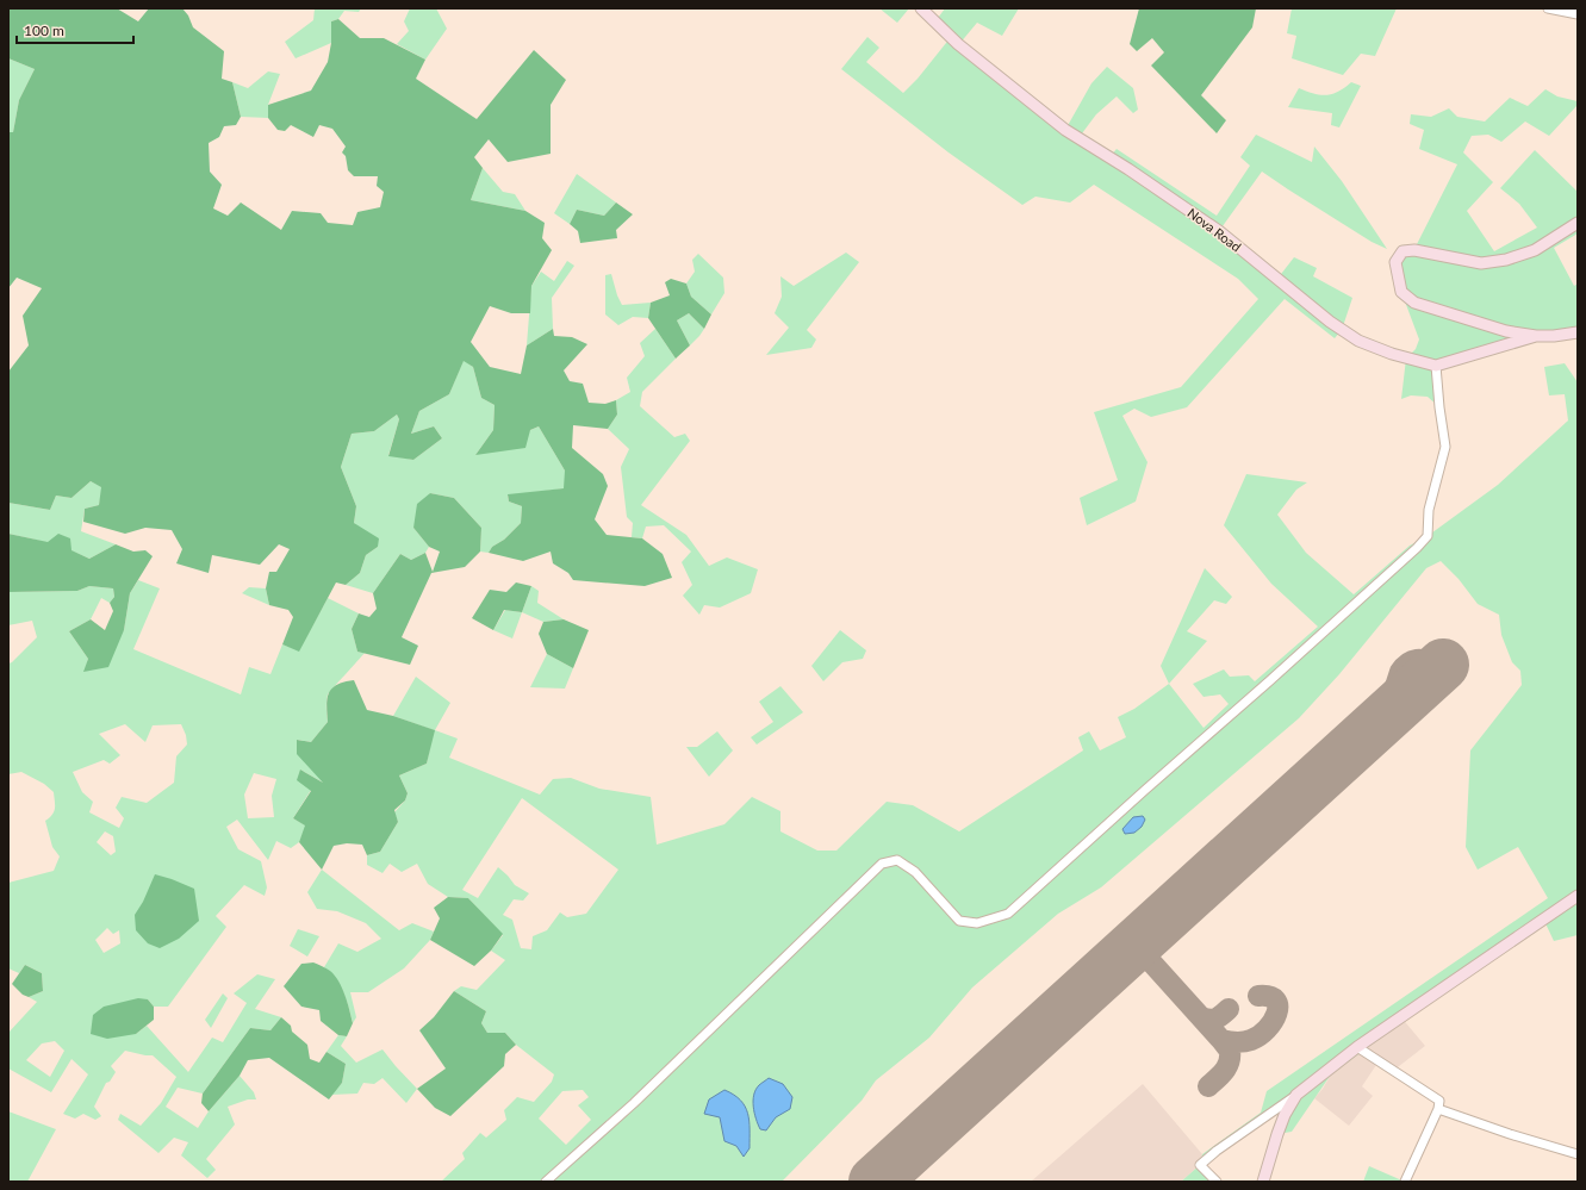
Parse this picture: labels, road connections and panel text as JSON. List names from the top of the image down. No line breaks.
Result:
{"streets":{"main road":["Nova Road"]},"scale_bar":"100 m"}
